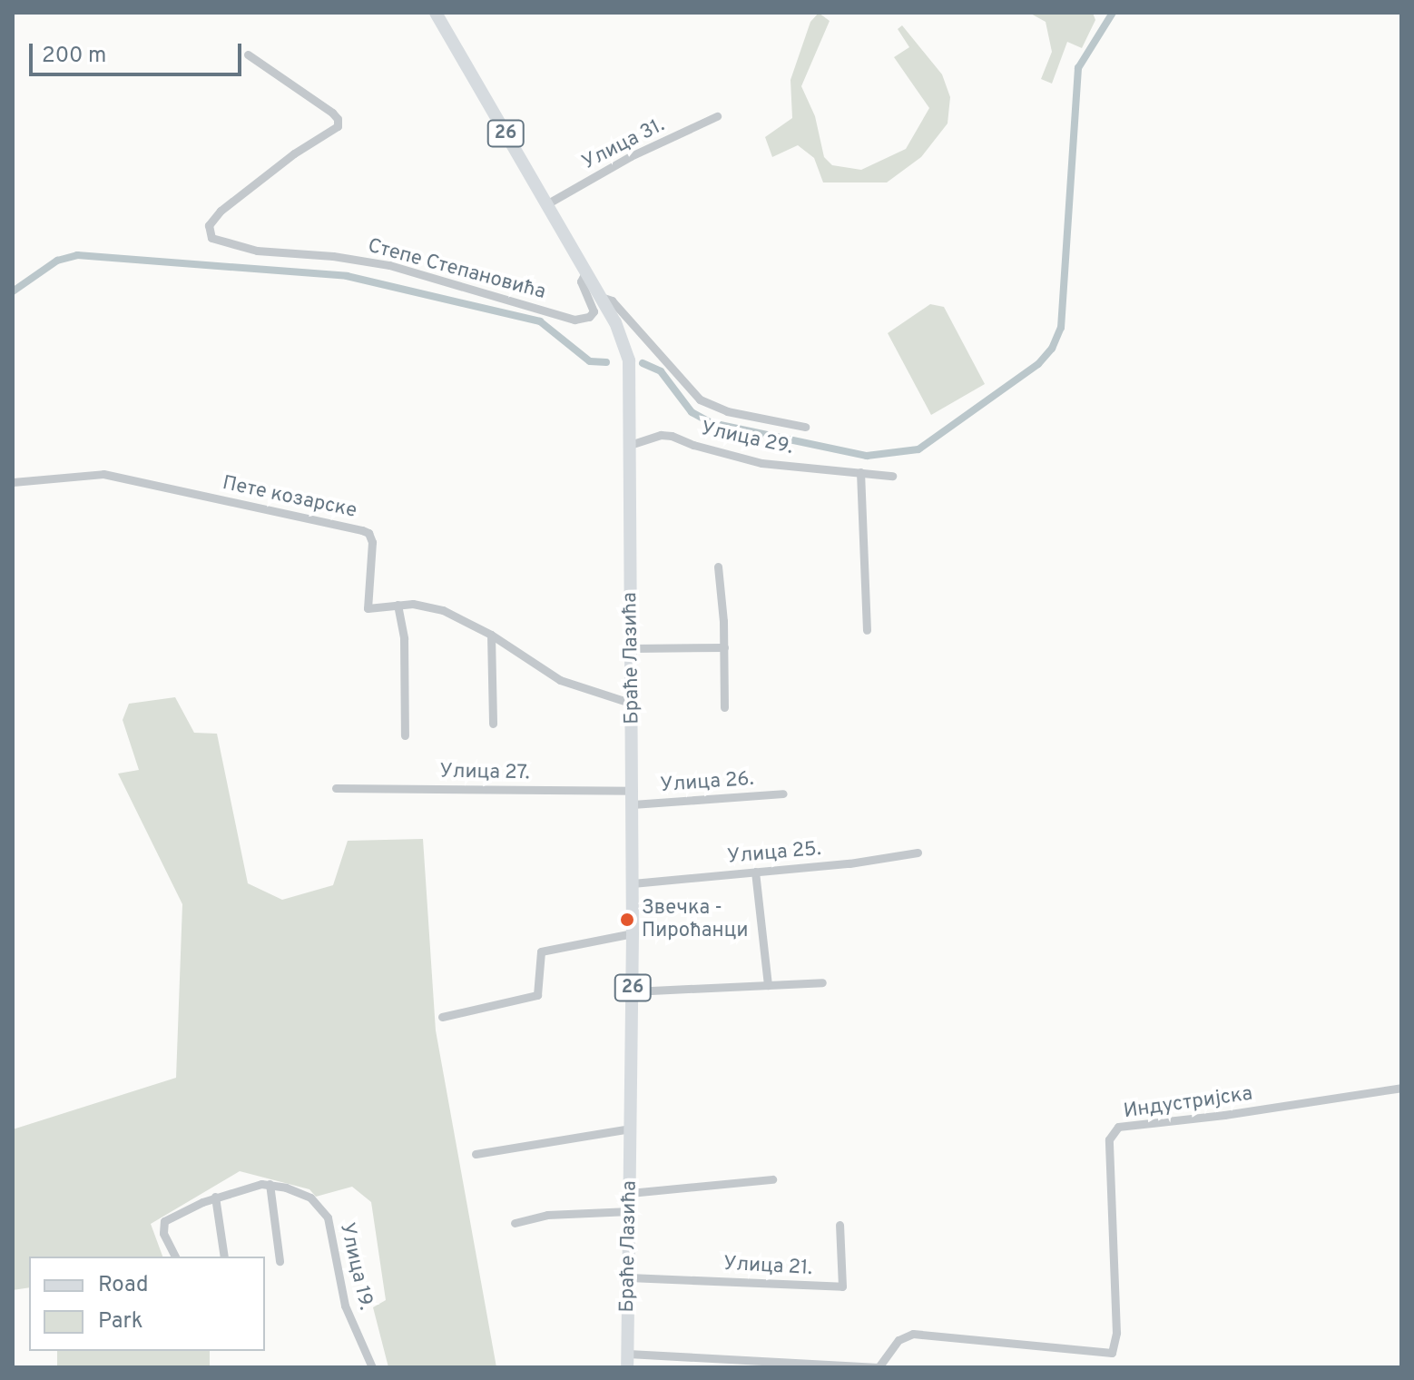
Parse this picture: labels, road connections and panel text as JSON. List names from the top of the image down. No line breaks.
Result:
{"streets":{"main road":["26","Браће Лазића"],"street":["Улица 31.","Степе Степановића","Улица 29.","Пете козарске","Улица 27.","Улица 26.","Улица 25.","Индустријска","Улица 19.","Улица 21."]},"crossings":[["Улица 31.","Браће Лазића"],["Степе Степановића","Браће Лазића"],["Улица 29.","Браће Лазића"],["Пете козарске","Браће Лазића"],["Браће Лазића","Улица 27."],["Браће Лазића","Улица 26."],["Браће Лазића","Улица 25."],["Браће Лазића","Улица 21."],["Улица 27.","Улица 26."]],"places":["Звечка - Пироћанци"],"legend":["Road","Park"],"scale_bar":"200 m"}
